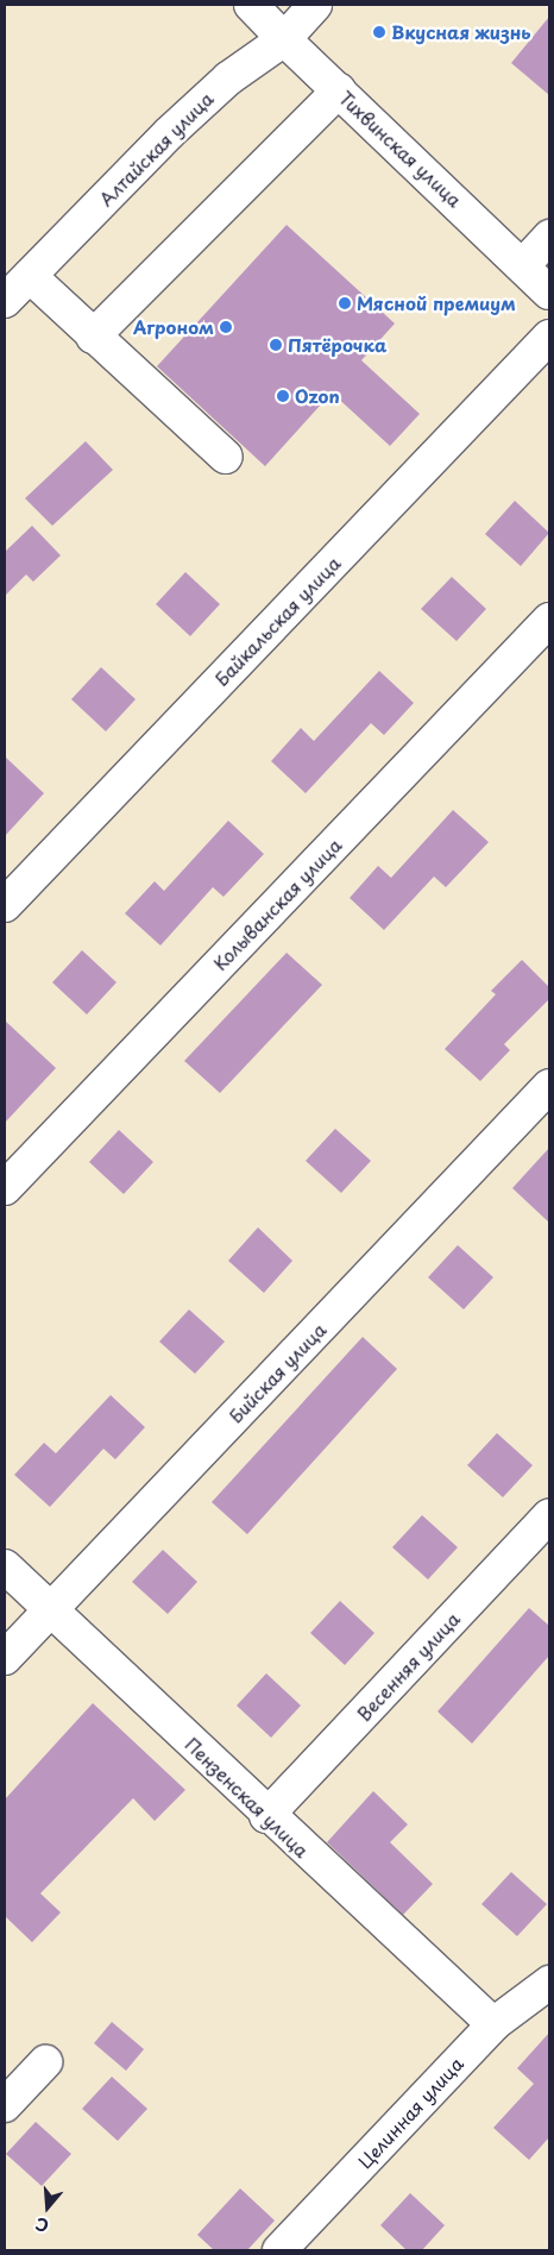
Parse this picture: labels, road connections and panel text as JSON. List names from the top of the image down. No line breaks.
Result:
{"streets":{"street":["Алтайская улица","Тихвинская улица","Байкальская улица","Колыванская улица","Бийская улица","Весенняя улица","Пензенская улица","Целинная улица"]},"crossings":[["Алтайская улица","Тихвинская улица"],["Бийская улица","Пензенская улица"],["Весенняя улица","Пензенская улица"],["Пензенская улица","Целинная улица"]],"places":["Вкусная жизнь","Мясной премиум","Агроном","Пятёрочка","Ozon"],"north":"bottom"}
